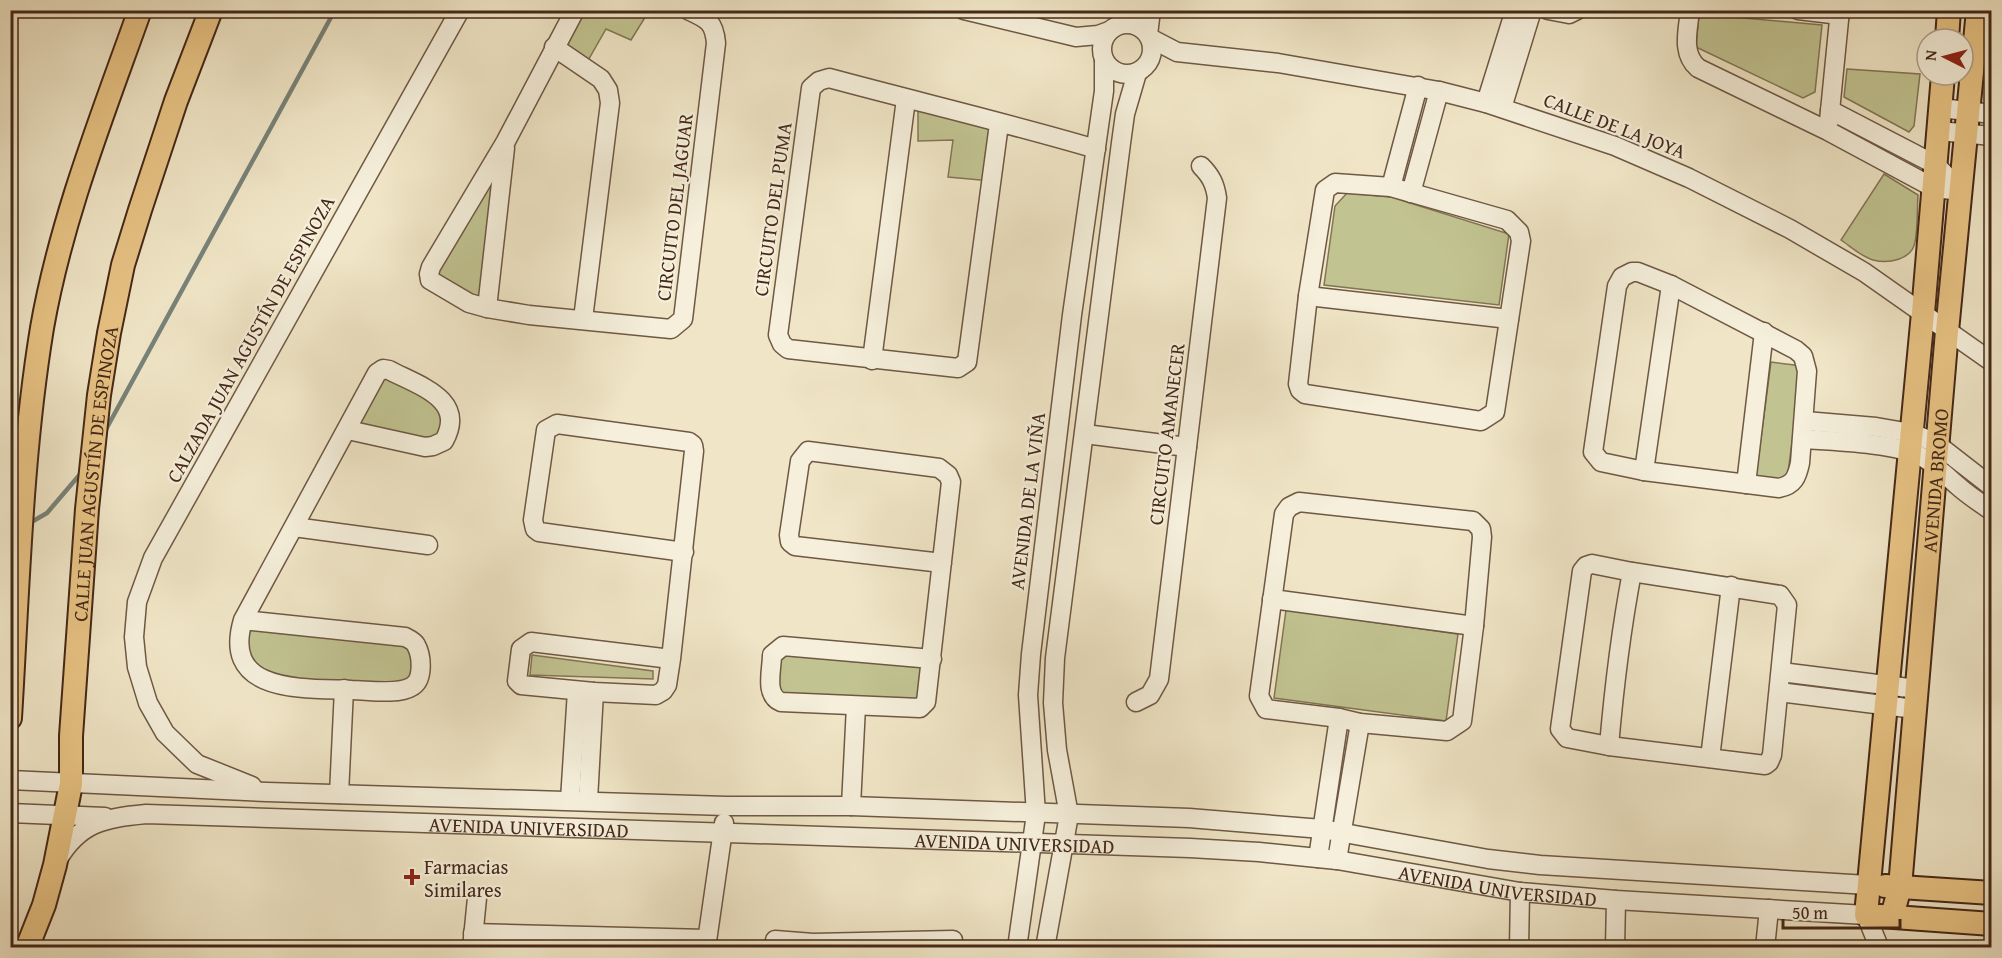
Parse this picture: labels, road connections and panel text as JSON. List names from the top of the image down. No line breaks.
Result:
{"streets":{"main road":["CALLE JUAN AGUSTÍN DE ESPINOZA","AVENIDA BROMO","AVENIDA UNIVERSIDAD"],"street":["CALLE DE LA JOYA","CIRCUITO DEL JAGUAR","CIRCUITO DEL PUMA","CALZADA JUAN AGUSTÍN DE ESPINOZA","CIRCUITO AMANECER","AVENIDA DE LA VIÑA"]},"crossings":[["CALLE DE LA JOYA","AVENIDA BROMO"],["CALLE DE LA JOYA","AVENIDA DE LA VIÑA"],["CIRCUITO DEL PUMA","AVENIDA DE LA VIÑA"],["CALZADA JUAN AGUSTÍN DE ESPINOZA","AVENIDA UNIVERSIDAD"],["CALLE JUAN AGUSTÍN DE ESPINOZA","AVENIDA UNIVERSIDAD"],["AVENIDA BROMO","AVENIDA UNIVERSIDAD"],["AVENIDA DE LA VIÑA","AVENIDA UNIVERSIDAD"]],"places":{"health":["Farmacias Similares"]},"scale_bar":"50 m","north":"left"}
